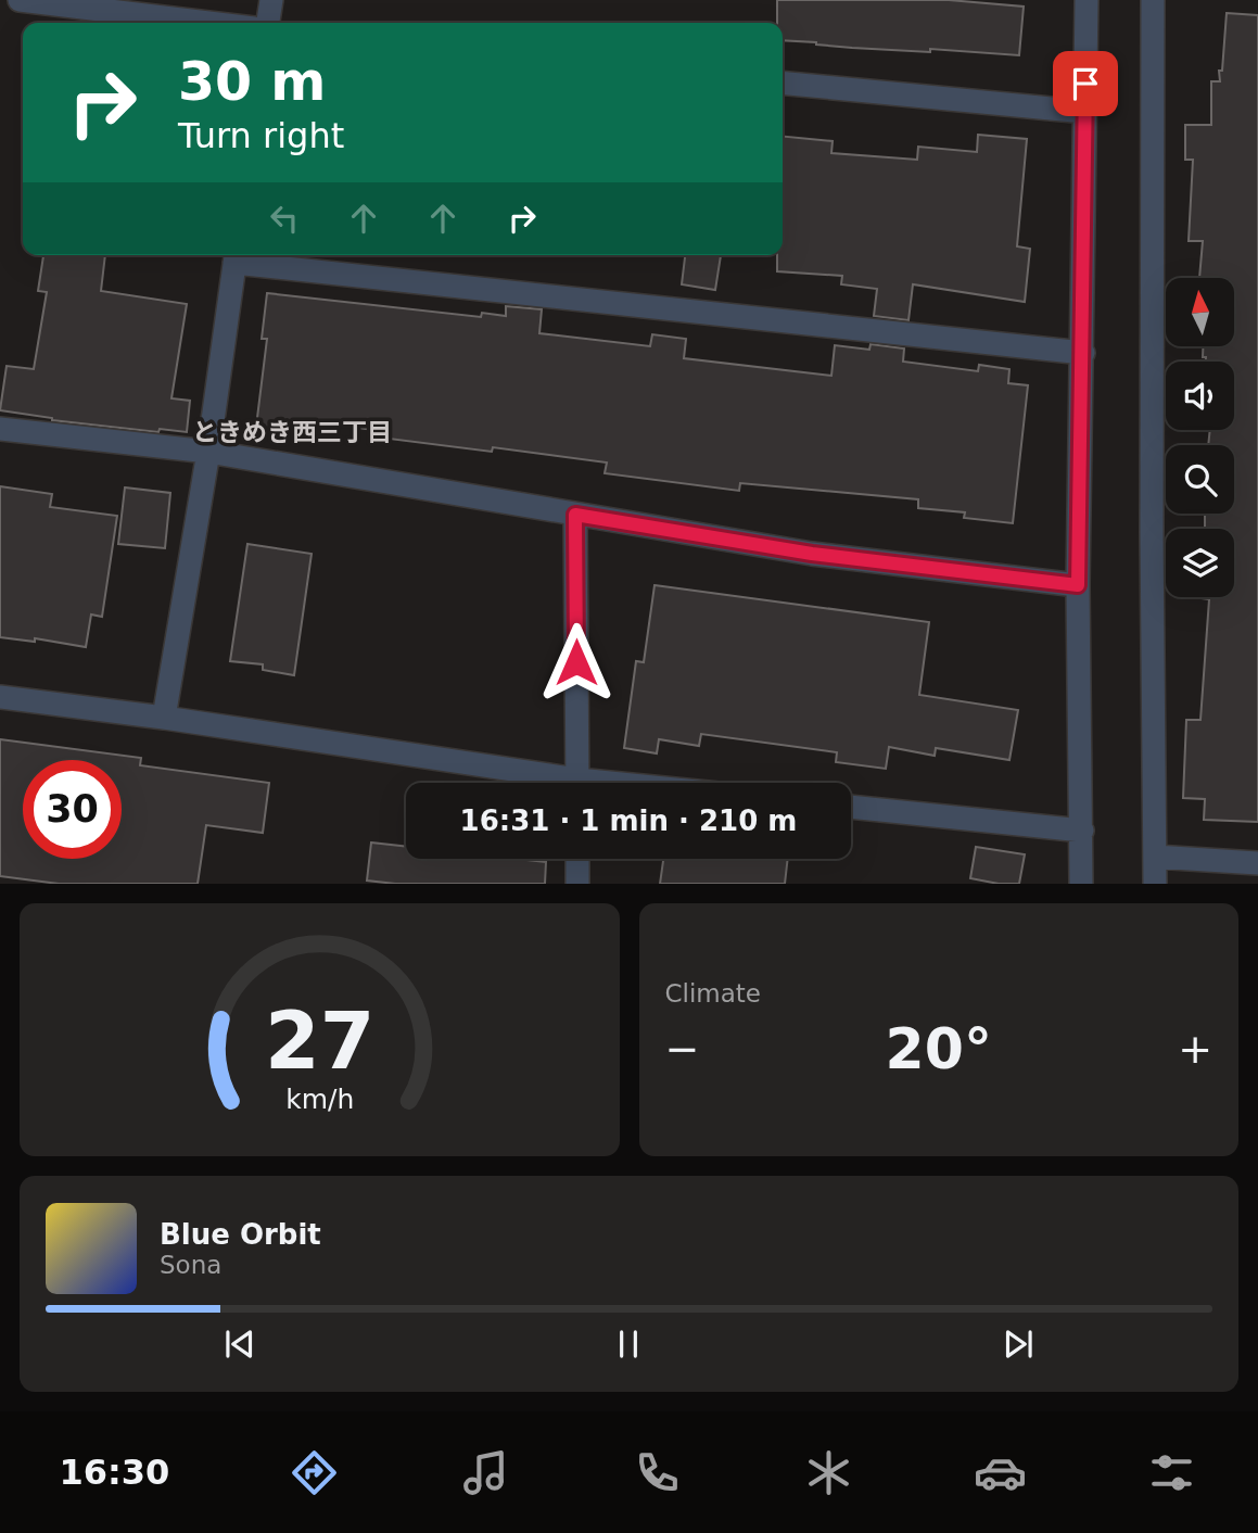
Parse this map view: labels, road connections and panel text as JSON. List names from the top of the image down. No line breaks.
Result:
{"districts":["ときめき西三丁目"],"north":"top","page":{"turn":["30 m","Turn right"],"limit":"30","trip":"16:31 · 1 min · 210 m","tile":"Climate","heat":["−","20°","+"],"song":["Blue Orbit","Sona"],"tabs":"16:30","gauge":["27","km/h"]}}
